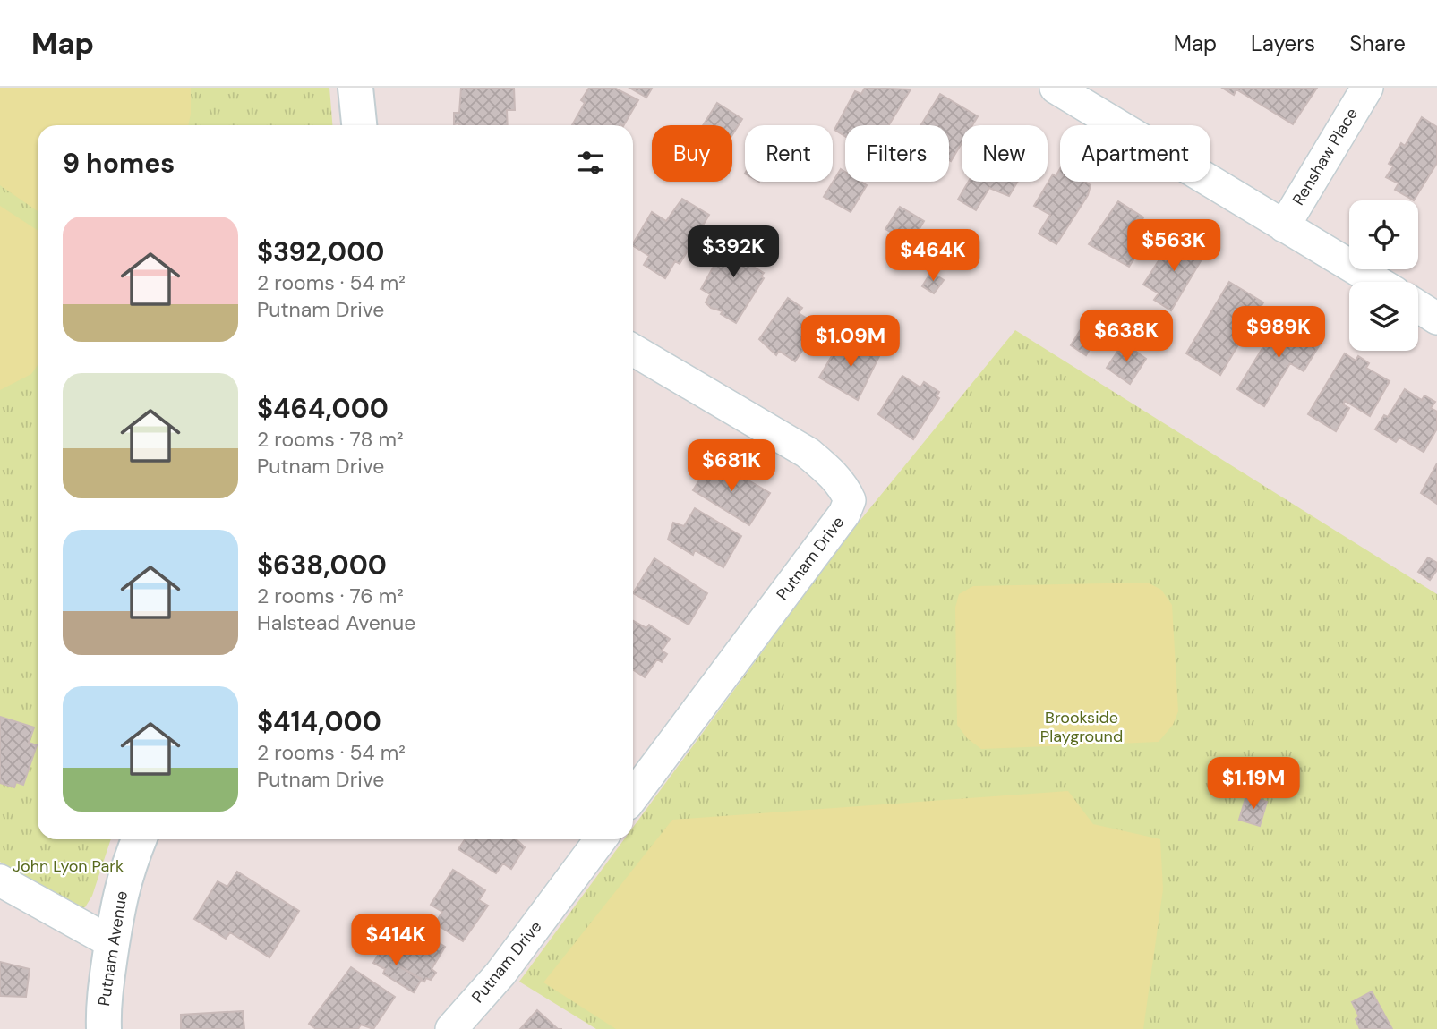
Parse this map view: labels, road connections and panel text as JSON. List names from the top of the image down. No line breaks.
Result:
{"streets":{"street":["Renshaw Place","Putnam Drive","Putnam Avenue"]},"parks":["Brookside Playground","John Lyon Park"],"page":{"header":"Map","nav":["Map","Layers","Share"],"chip":["Buy","Rent","Filters","New","Apartment"],"heading":"9 homes","list":[{"name":"$392,000","note":"2 rooms · 54 m² · Putnam Drive"},{"name":"$464,000","note":"2 rooms · 78 m² · Putnam Drive"},{"name":"$638,000","note":"2 rooms · 76 m² · Halstead Avenue"},{"name":"$414,000","note":"2 rooms · 54 m² · Putnam Drive"}],"price":["$563K","$392K","$464K","$989K","$638K","$1.09M","$681K","$1.19M","$414K"]}}
